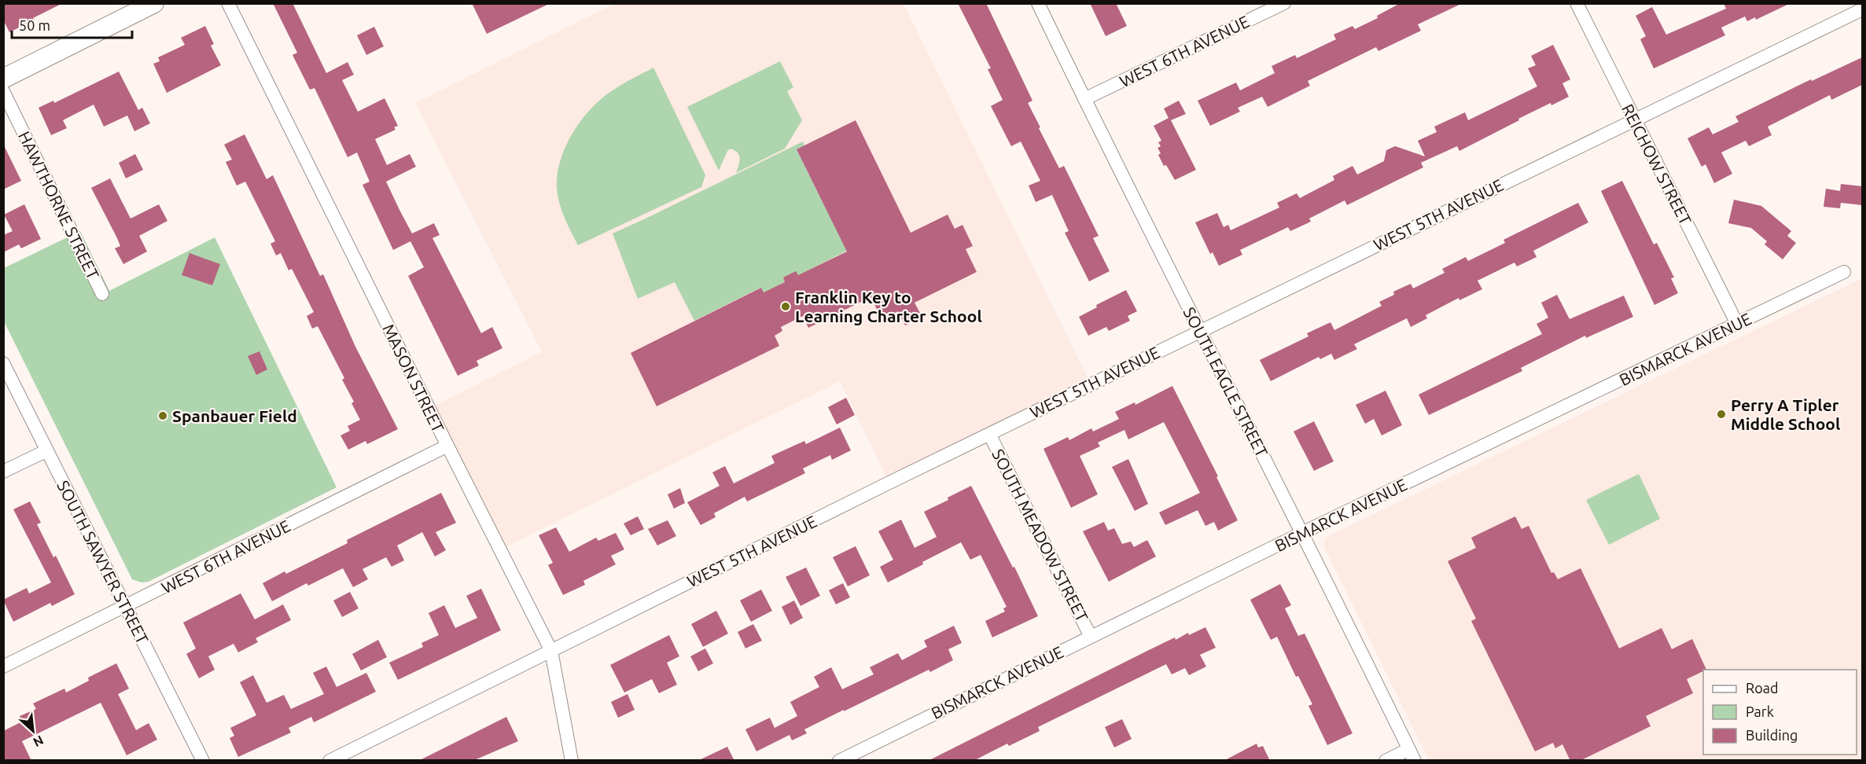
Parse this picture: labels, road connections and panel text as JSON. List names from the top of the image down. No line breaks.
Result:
{"streets":{"street":["WEST 6TH AVENUE","REICHOW STREET","HAWTHORNE STREET","WEST 5TH AVENUE","BISMARCK AVENUE","MASON STREET","SOUTH EAGLE STREET","SOUTH MEADOW STREET","SOUTH SAWYER STREET"]},"crossings":[["WEST 6TH AVENUE","MASON STREET"],["WEST 6TH AVENUE","SOUTH EAGLE STREET"],["WEST 6TH AVENUE","SOUTH SAWYER STREET"],["REICHOW STREET","WEST 5TH AVENUE"],["REICHOW STREET","BISMARCK AVENUE"],["WEST 5TH AVENUE","MASON STREET"],["WEST 5TH AVENUE","SOUTH EAGLE STREET"],["WEST 5TH AVENUE","SOUTH MEADOW STREET"],["BISMARCK AVENUE","SOUTH EAGLE STREET"],["BISMARCK AVENUE","SOUTH MEADOW STREET"]],"places":["Franklin Key to Learning Charter School","Perry A Tipler Middle School","Spanbauer Field"],"legend":["Road","Park","Building"],"scale_bar":"50 m","north":"bottom right"}
